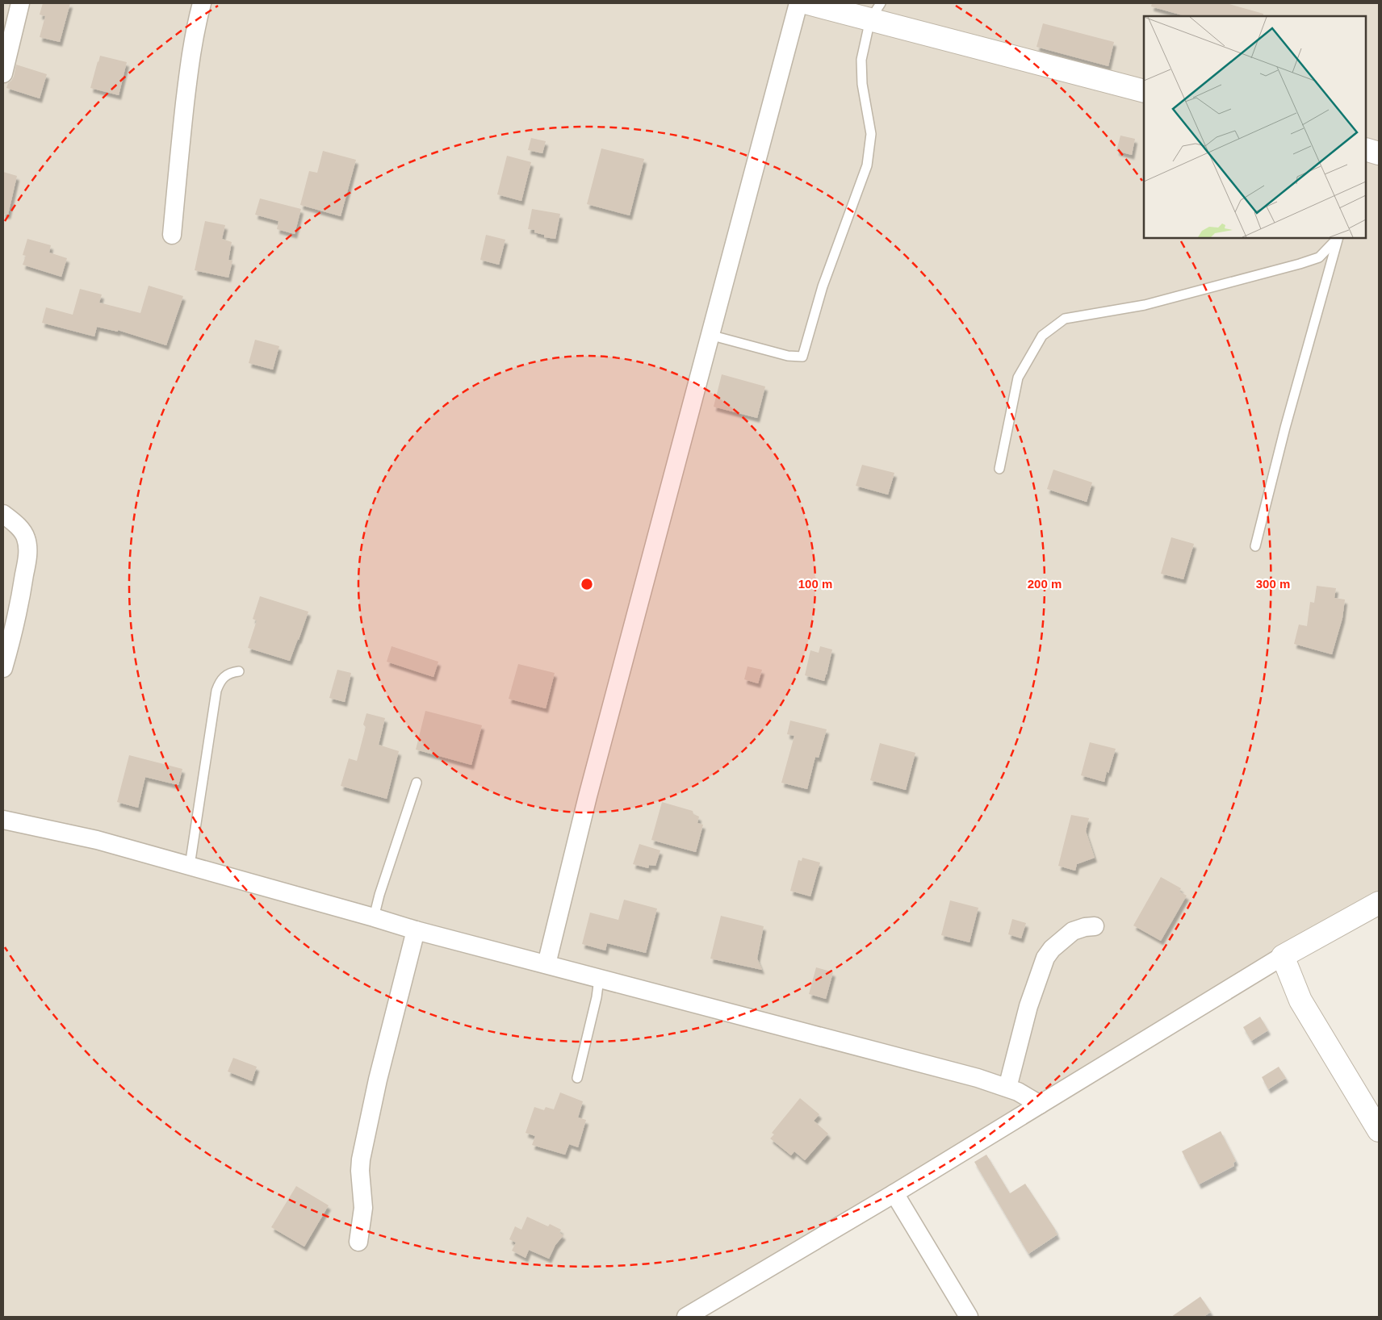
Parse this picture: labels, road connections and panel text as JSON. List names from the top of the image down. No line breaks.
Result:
{"rings":["100 m","200 m","300 m"]}
